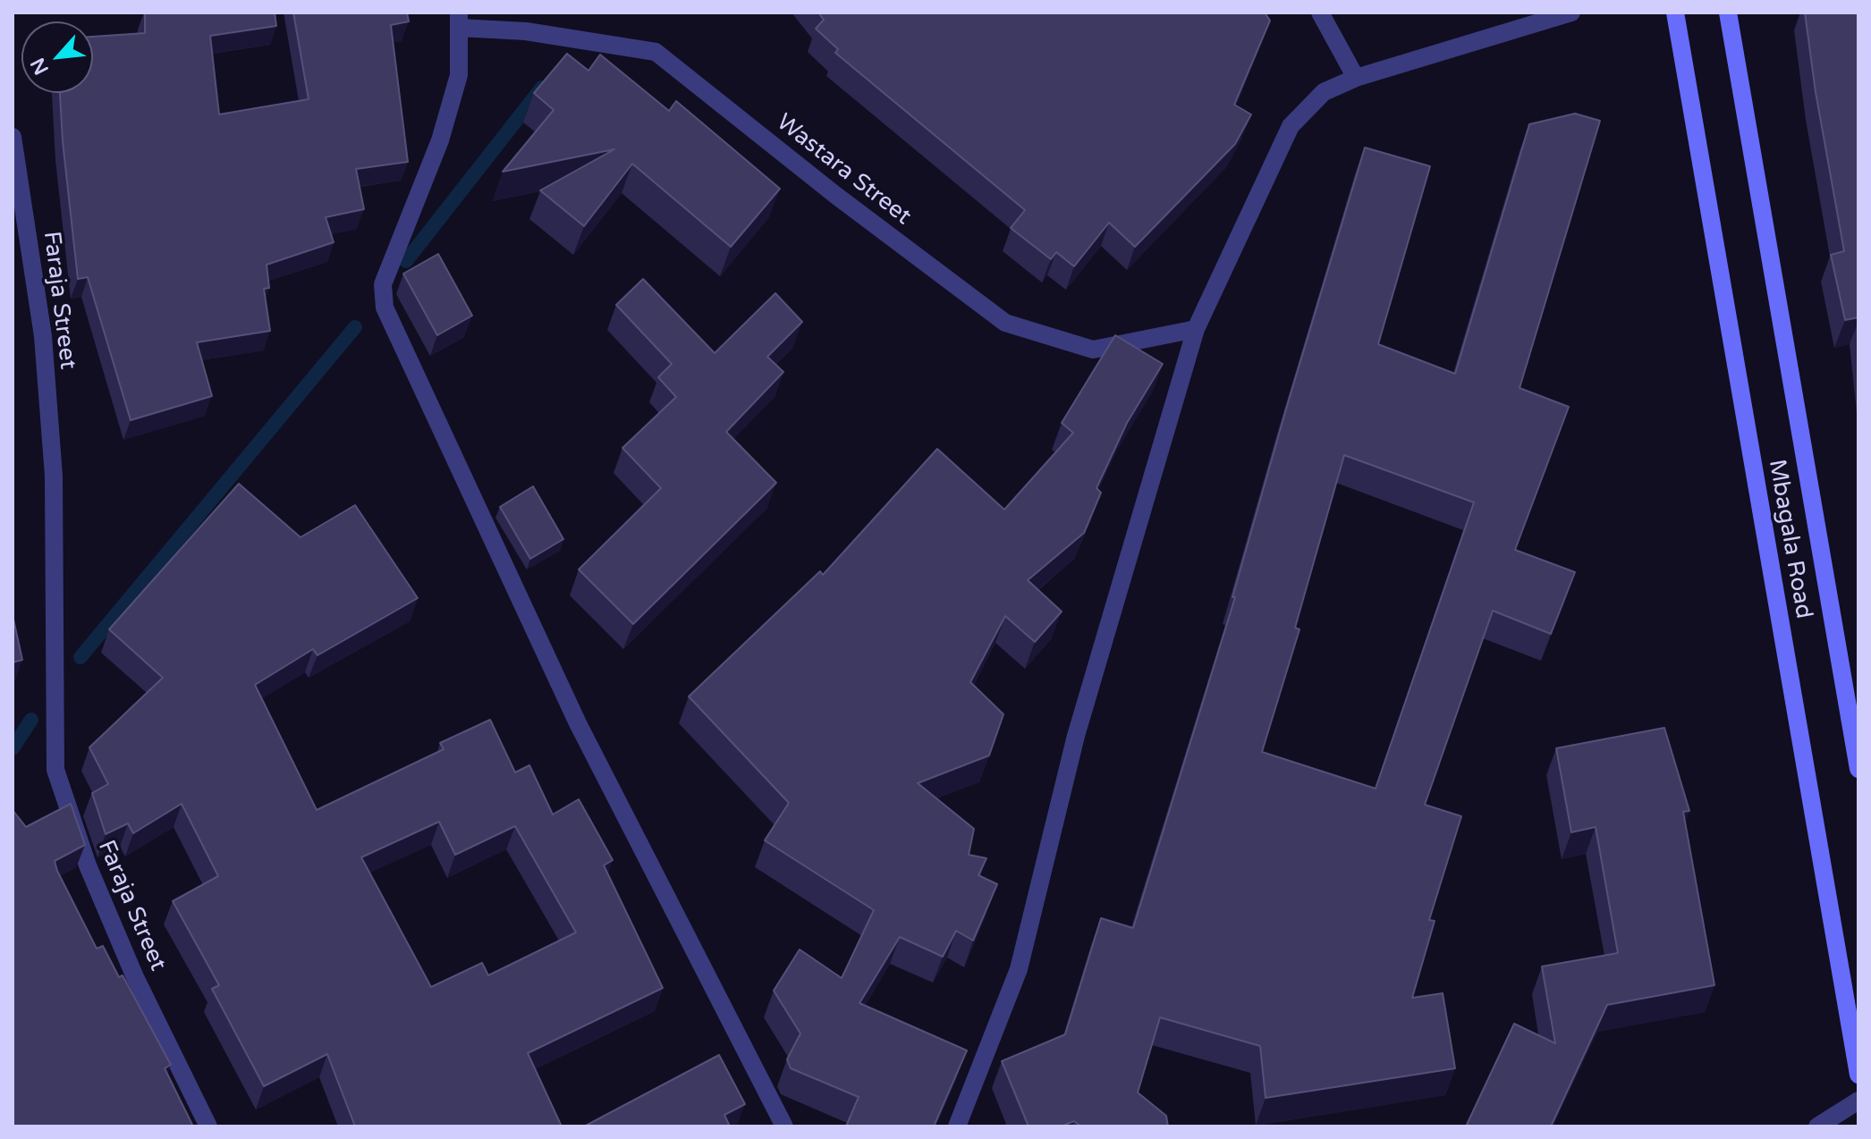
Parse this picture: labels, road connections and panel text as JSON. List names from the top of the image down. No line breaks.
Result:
{"streets":{"street":["Wastara Street","Faraja Street","Mbagala Road"]},"north":"bottom left"}
